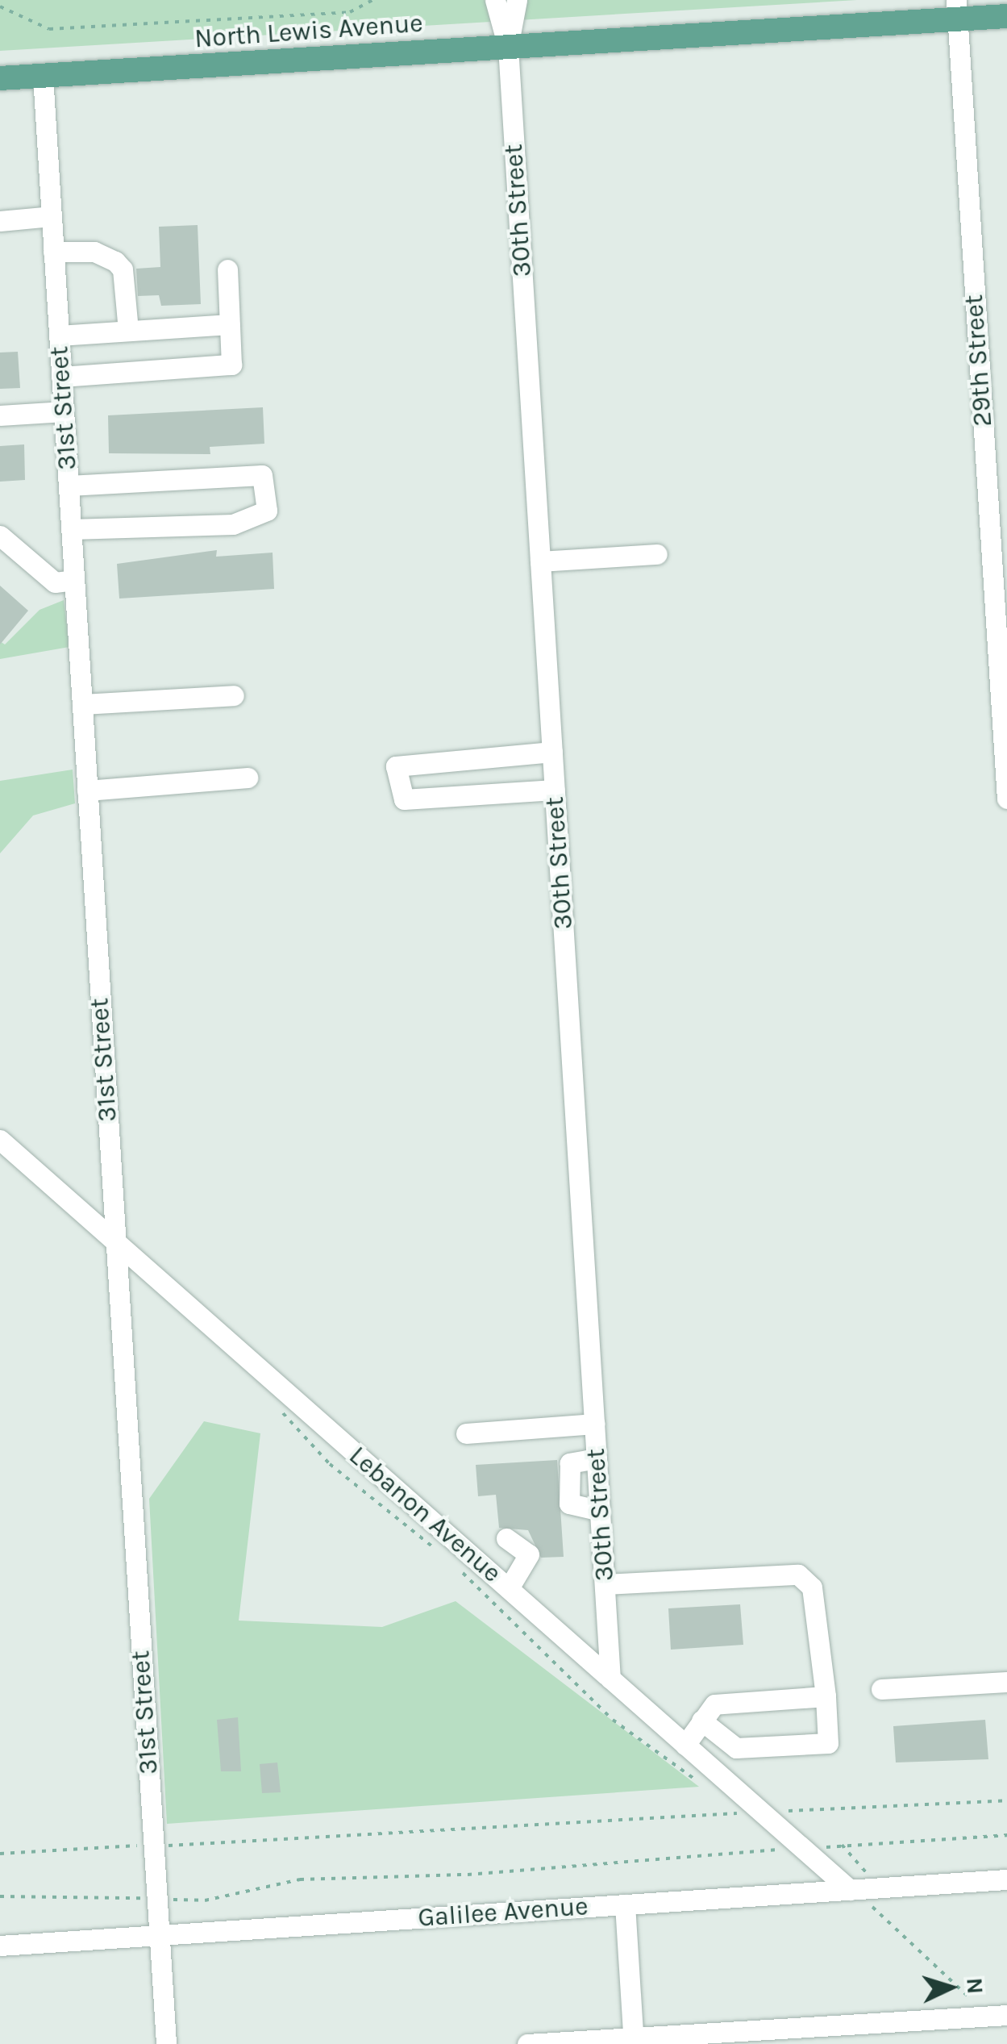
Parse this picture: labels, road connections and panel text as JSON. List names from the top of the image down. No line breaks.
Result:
{"streets":{"main road":["North Lewis Avenue"],"street":["30th Street","29th Street","31st Street","Lebanon Avenue","Galilee Avenue"]},"crossings":[["North Lewis Avenue","30th Street"],["North Lewis Avenue","29th Street"],["North Lewis Avenue","31st Street"],["30th Street","Lebanon Avenue"],["31st Street","Lebanon Avenue"],["31st Street","Galilee Avenue"],["Lebanon Avenue","Galilee Avenue"]],"north":"right"}
